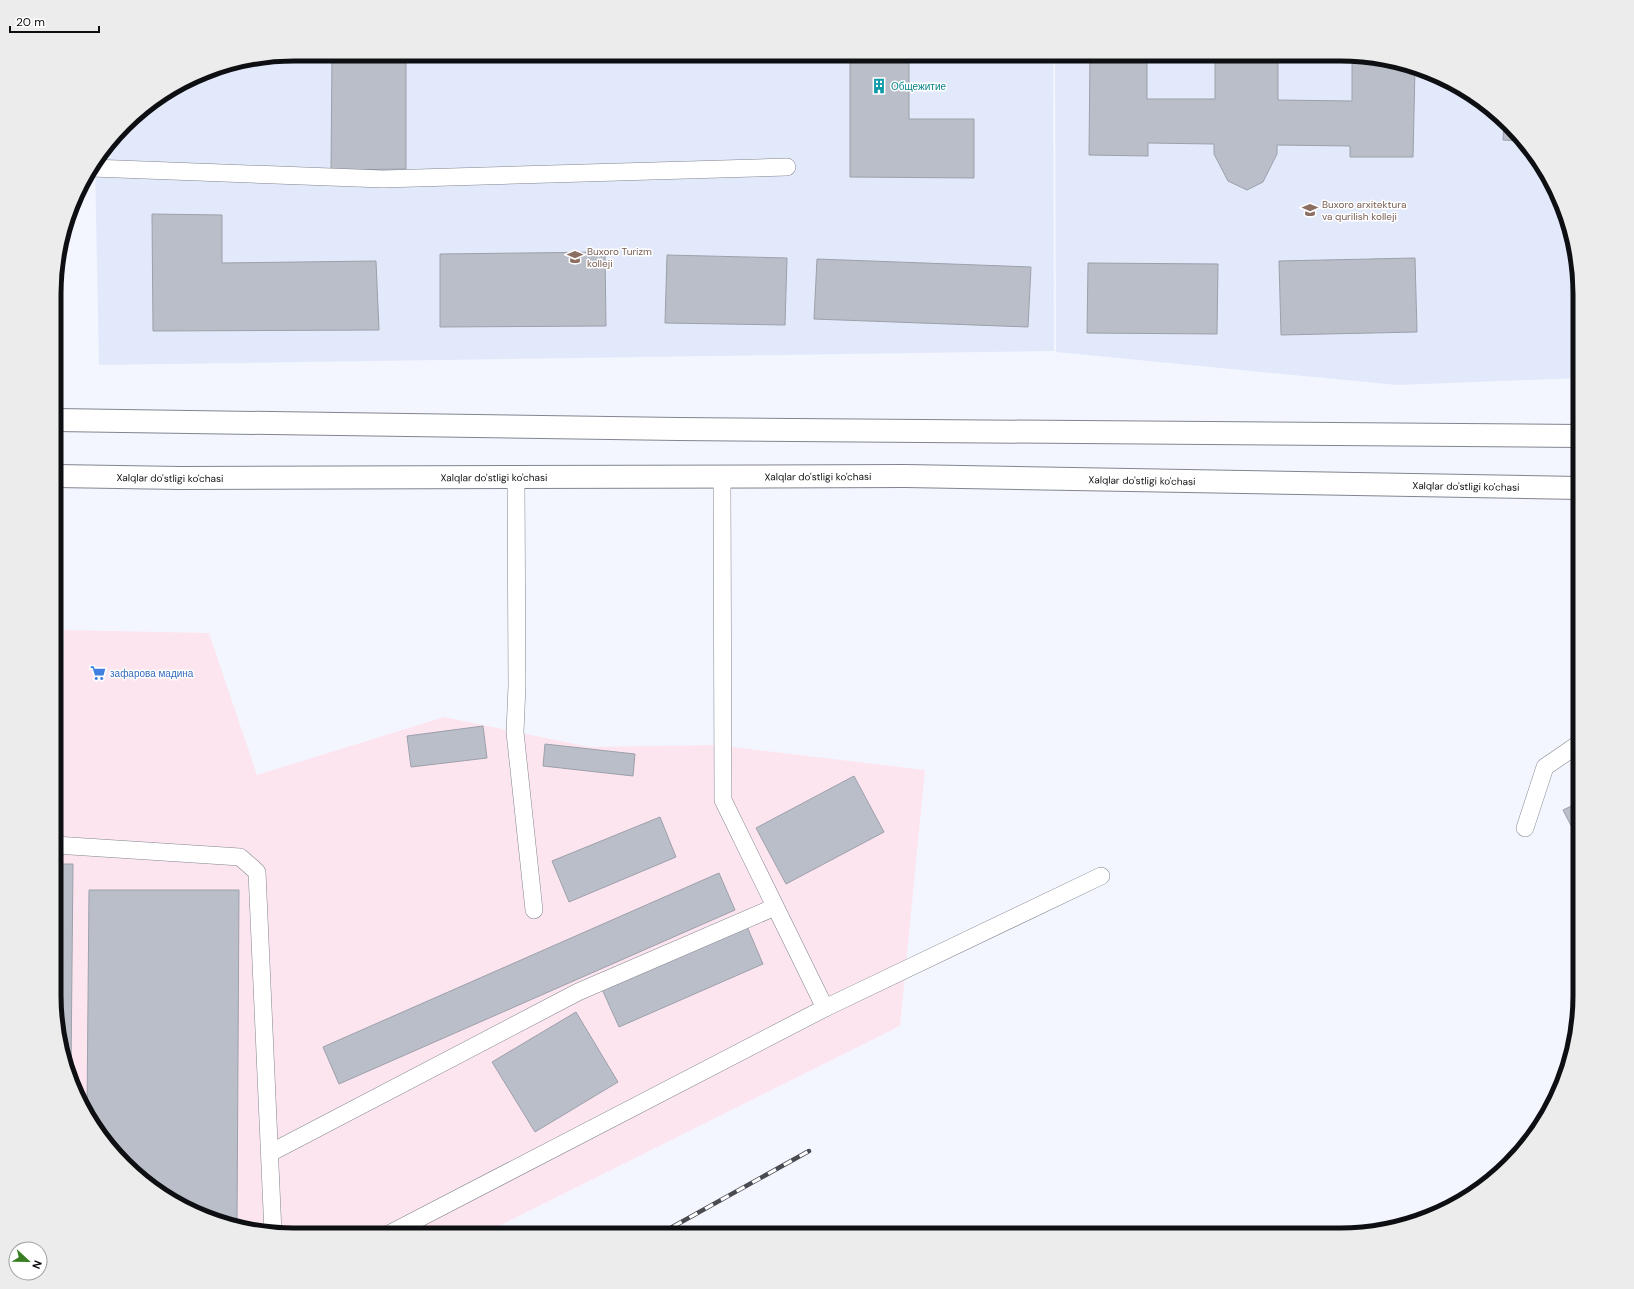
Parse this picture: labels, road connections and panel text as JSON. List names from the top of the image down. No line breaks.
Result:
{"streets":{"main road":["Xalqlar do'stligi ko'chasi"]},"places":{"building":["Общежитие"],"school or university":["Buxoro arxitektura va qurilish kolleji","Buxoro Turizm kolleji"],"supermarket":["зафарова мадина"]},"scale_bar":"20 m","north":"right"}
